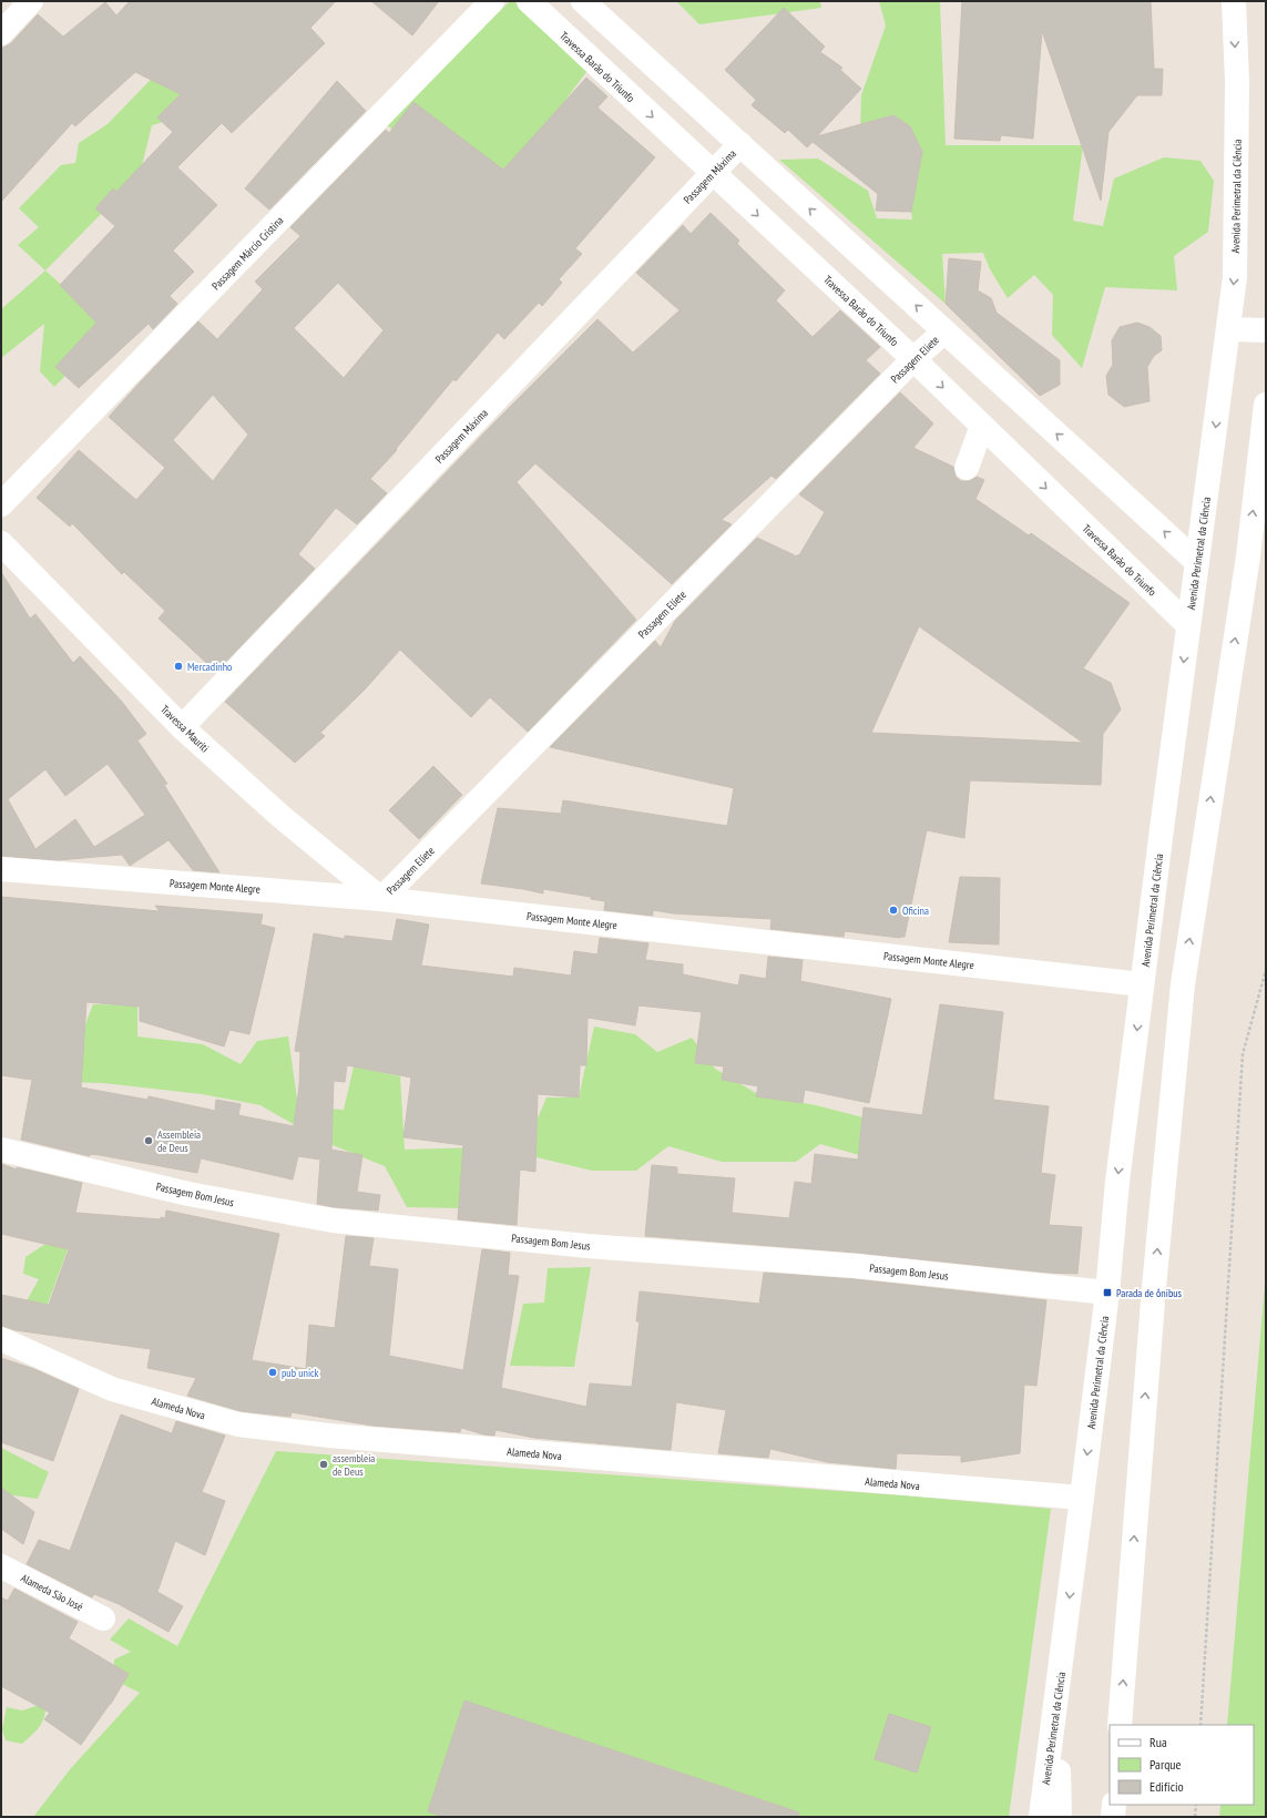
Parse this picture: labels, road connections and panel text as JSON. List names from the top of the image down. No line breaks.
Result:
{"streets":{"street":["Travessa Barão do Triunfo","Passagem Máxima","Avenida Perimetral da Ciência","Passagem Márcio Cristina","Passagem Eliete","Travessa Mauriti","Passagem Monte Alegre","Passagem Bom Jesus","Alameda Nova","Alameda São José"]},"crossings":[["Travessa Barão do Triunfo","Passagem Máxima"],["Travessa Barão do Triunfo","Avenida Perimetral da Ciência"],["Travessa Barão do Triunfo","Passagem Eliete"],["Passagem Máxima","Travessa Mauriti"],["Avenida Perimetral da Ciência","Passagem Monte Alegre"],["Avenida Perimetral da Ciência","Passagem Bom Jesus"],["Avenida Perimetral da Ciência","Alameda Nova"],["Passagem Eliete","Travessa Mauriti"],["Passagem Eliete","Passagem Monte Alegre"],["Travessa Mauriti","Passagem Monte Alegre"]],"places":{"other":["Mercadinho","Oficina","Assembleia de Deus","pub unick","assembleia de Deus"],"transit":["Parada de ônibus"]},"legend":["Rua","Parque","Edifício"]}
